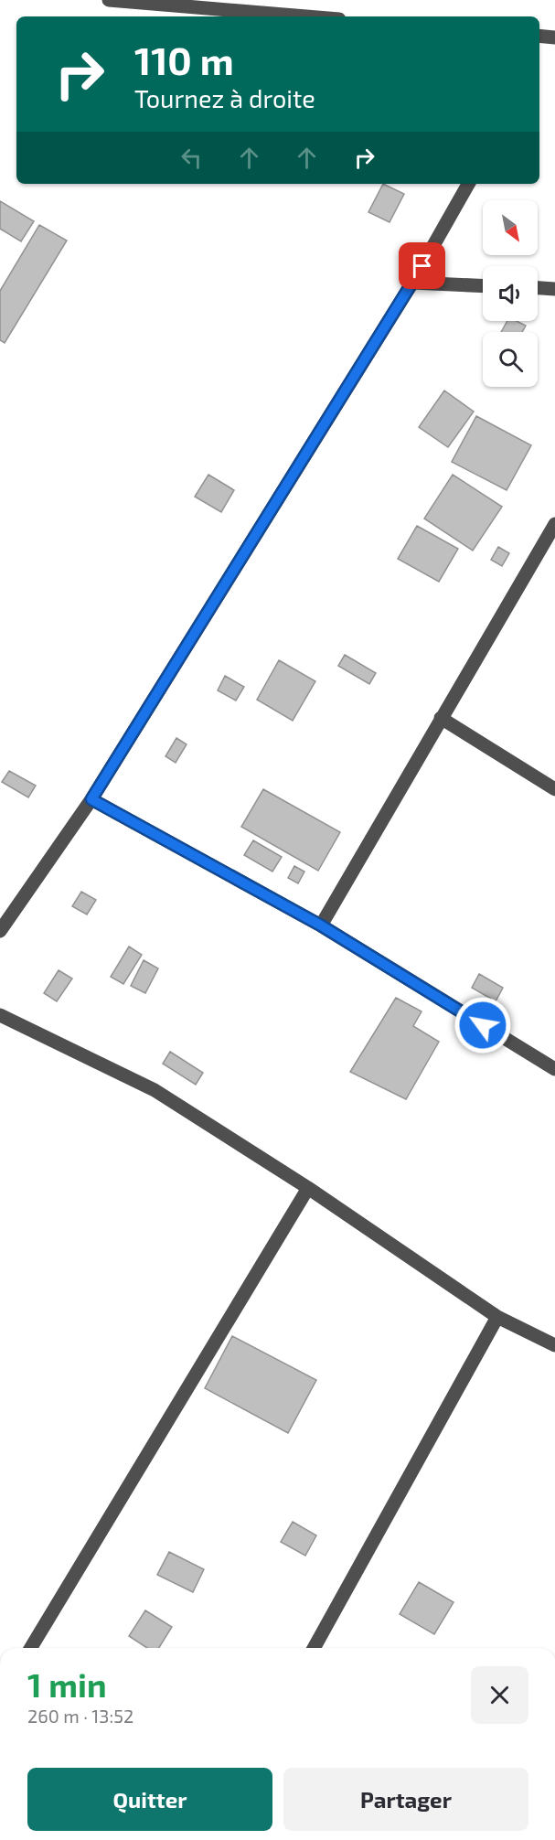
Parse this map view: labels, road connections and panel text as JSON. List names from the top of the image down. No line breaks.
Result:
{"north":"bottom right","page":{"turn":["110 m","Tournez à droite"],"heading":["1 min","260 m · 13:52"],"buttons":["Quitter","Partager"]}}
